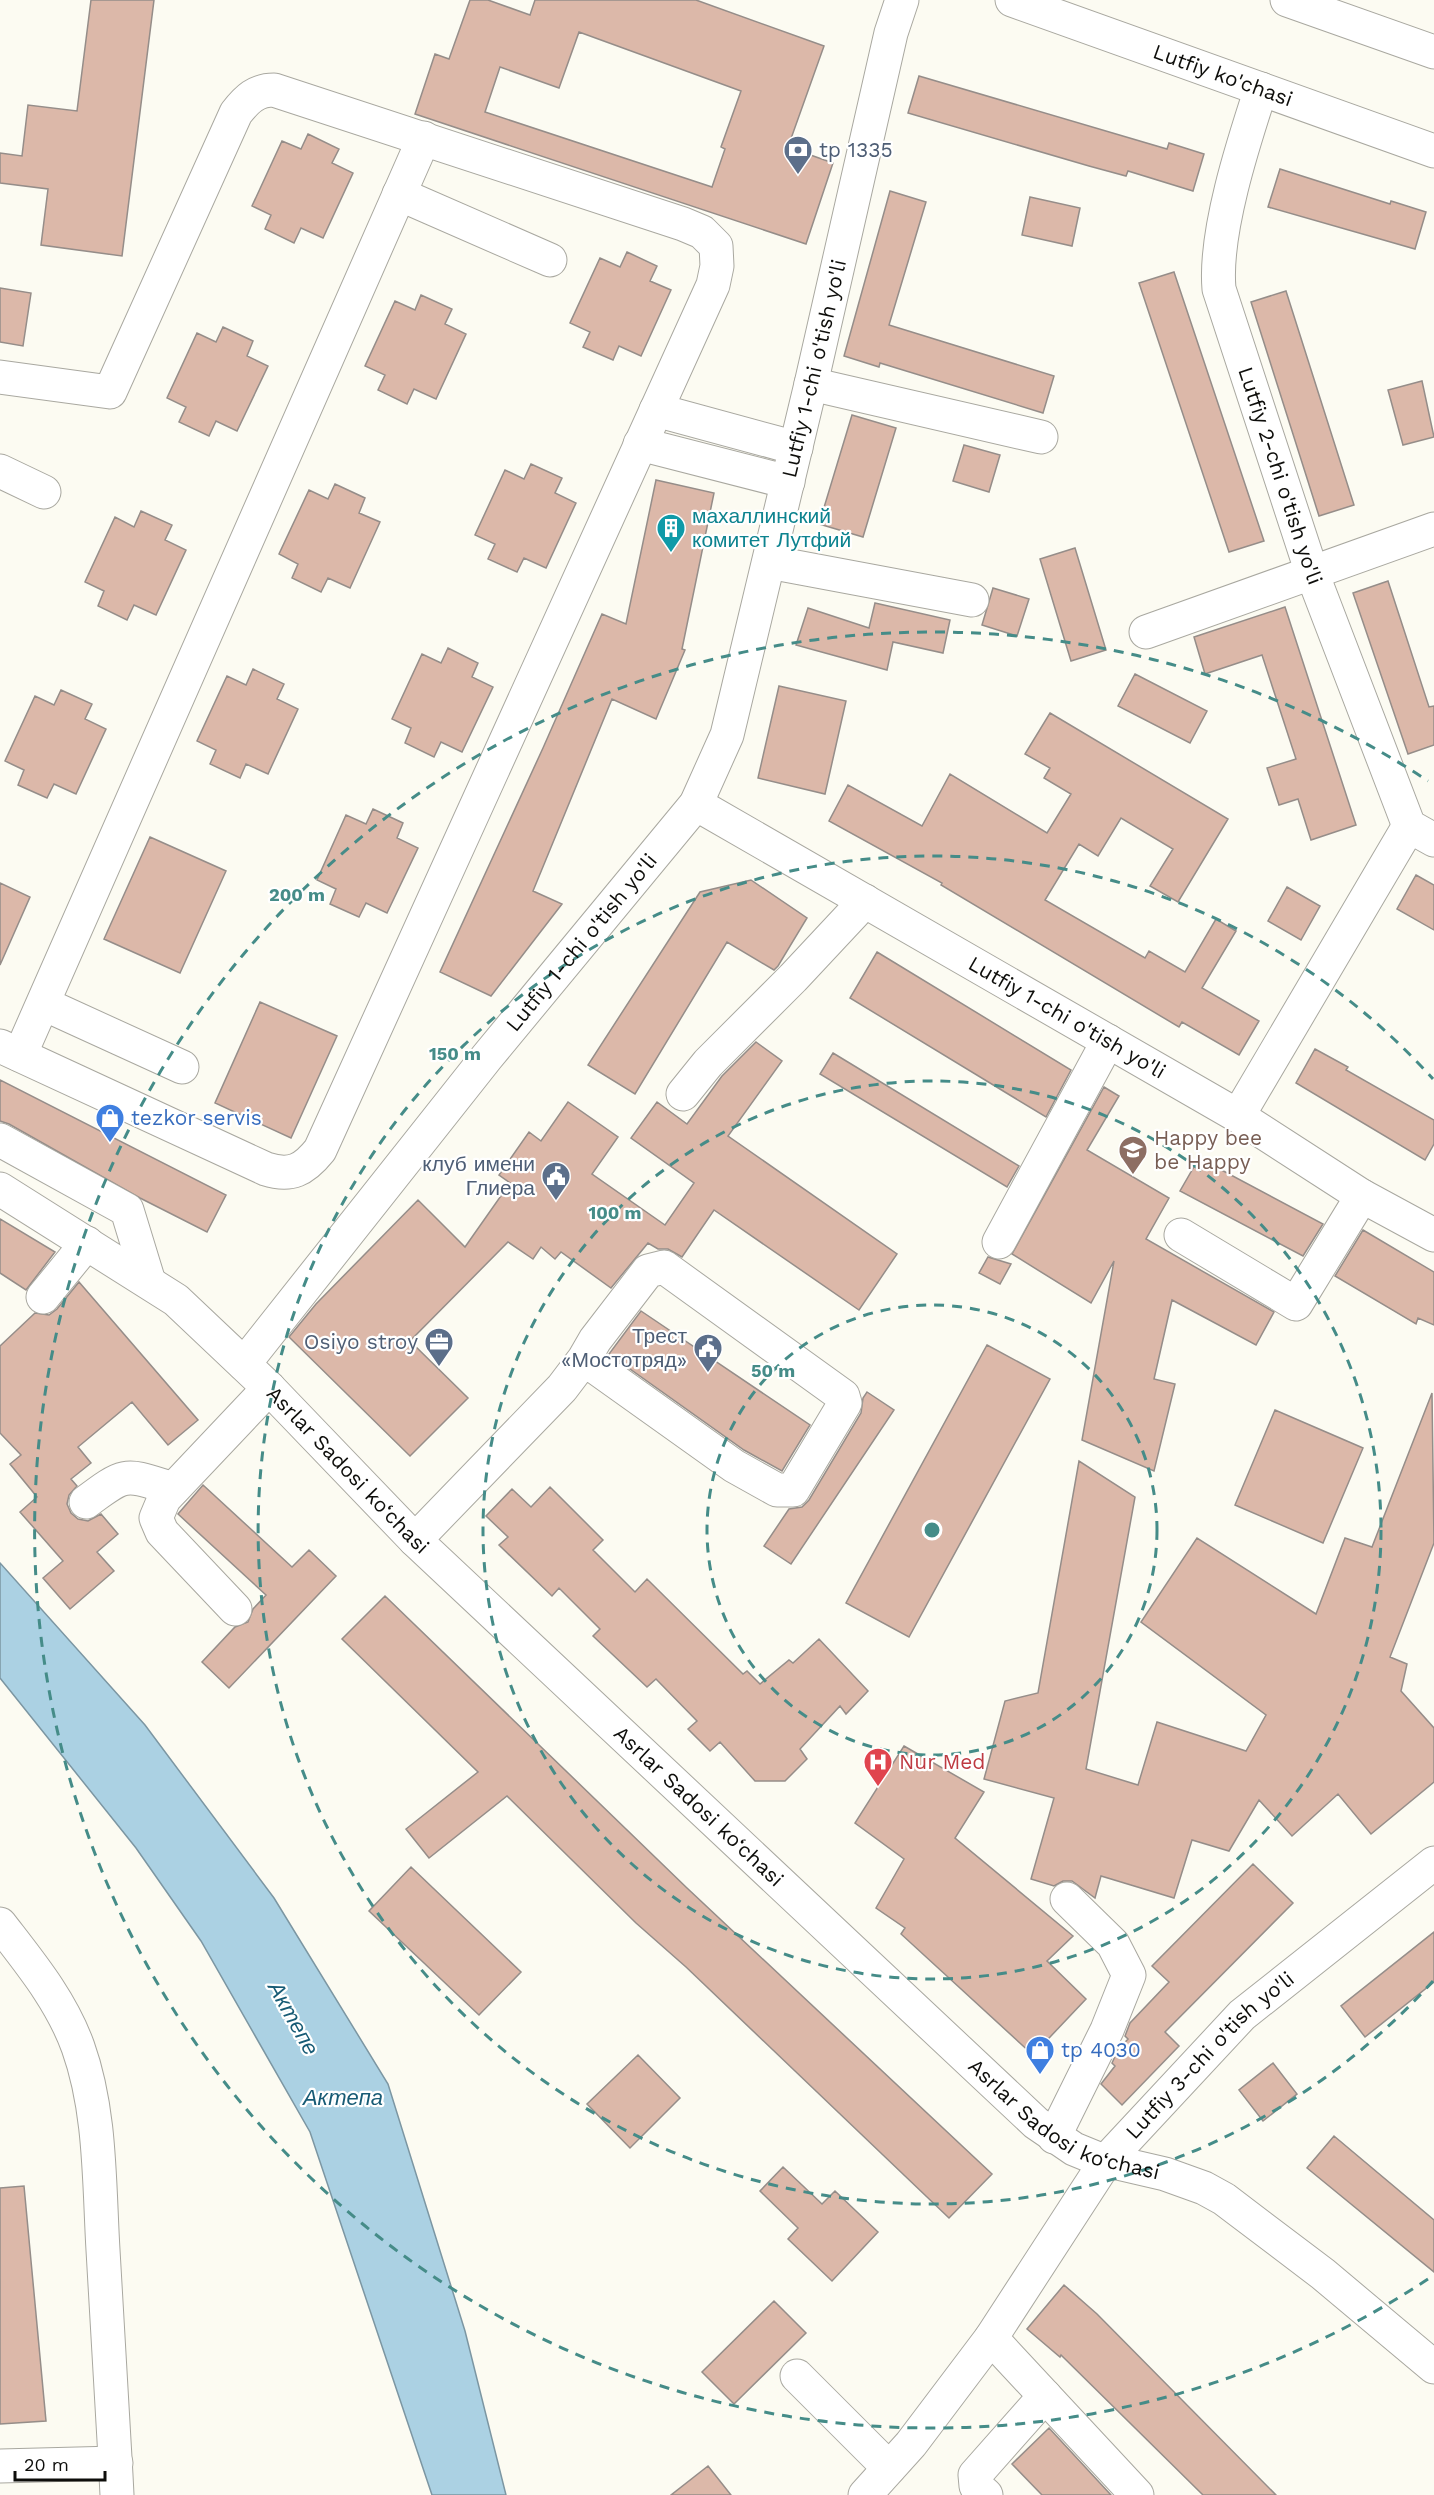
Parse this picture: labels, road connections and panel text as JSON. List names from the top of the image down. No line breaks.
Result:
{"streets":{"street":["Lutfiy ko'chasi","Lutfiy 1-chi o'tish yo'li","Lutfiy 2-chi o'tish yo'li","Asrlar Sadosi ko‘chasi","Lutfiy 3-chi o'tish yo'li"]},"crossings":[["Lutfiy ko'chasi","Lutfiy 2-chi o'tish yo'li"],["Lutfiy 1-chi o'tish yo'li","Asrlar Sadosi ko‘chasi"],["Asrlar Sadosi ko‘chasi","Lutfiy 3-chi o'tish yo'li"]],"water":["Актепе","Актепа"],"places":{"bank":["tp 1335"],"building":["махаллинский комитет Лутфий"],"shop":["tezkor servis","tp 4030"],"school or university":["Happy bee be Happy"],"public building":["клуб имени Глиера","Трест «Мостотряд»"],"office":["Osiyo stroy"],"hospital":["Nur Med"]},"scale_bar":"20 m","rings":["200 m","150 m","100 m","50 m"]}
